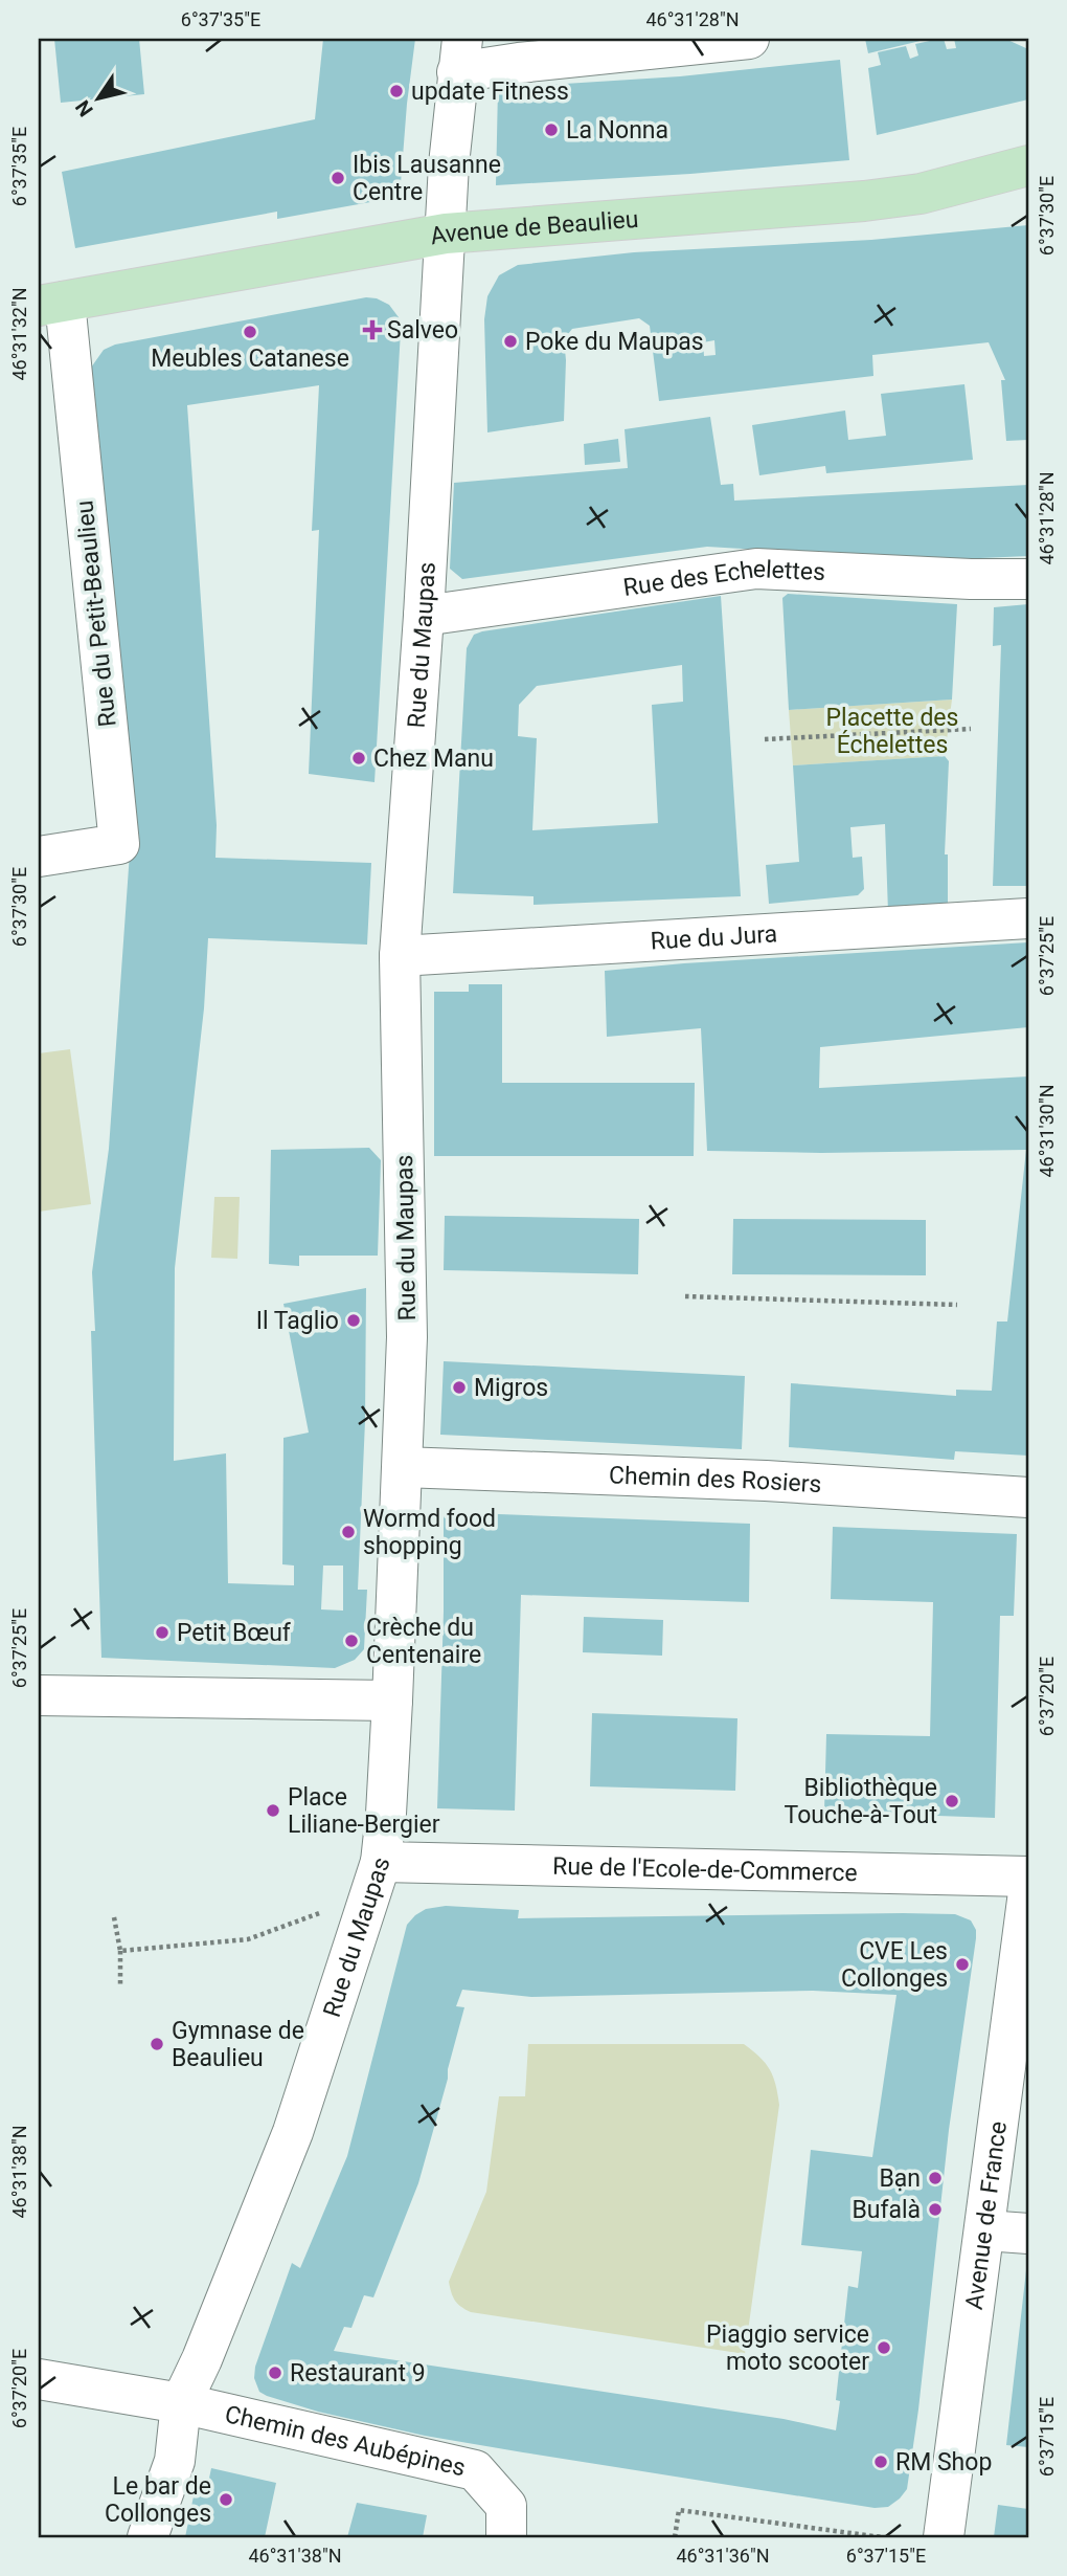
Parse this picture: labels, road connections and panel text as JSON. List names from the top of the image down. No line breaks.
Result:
{"streets":{"main road":["Avenue de Beaulieu"],"street":["Rue des Echelettes","Rue du Petit-Beaulieu","Rue du Maupas","Rue du Jura","Chemin des Rosiers","Rue de l'Ecole-de-Commerce","Avenue de France","Chemin des Aubépines"]},"crossings":[["Avenue de Beaulieu","Rue du Petit-Beaulieu"],["Avenue de Beaulieu","Rue du Maupas"],["Rue des Echelettes","Rue du Maupas"],["Rue du Maupas","Rue du Jura"],["Rue du Maupas","Chemin des Rosiers"],["Rue du Maupas","Rue de l'Ecole-de-Commerce"],["Rue du Maupas","Chemin des Aubépines"]],"parks":["Placette des Échelettes"],"places":{"other":["update Fitness","La Nonna","Ibis Lausanne Centre","Meubles Catanese","Poke du Maupas","Chez Manu","Il Taglio","Migros","Wormd food shopping","Petit Bœuf","Crèche du Centenaire","Bibliothèque Touche-à-Tout","Place Liliane-Bergier","CVE Les Collonges","Gymnase de Beaulieu","Bạn","Bufalà","Piaggio service moto scooter","Restaurant 9","RM Shop","Le bar de Collonges"],"health":["Salveo"]},"north":"bottom left","coordinates":["6°37'35\"E","46°31'28\"N","6°37'30\"E","46°31'32\"N","6°37'25\"E","46°31'30\"N","6°37'20\"E","46°31'38\"N","6°37'15\"E","46°31'36\"N"]}
